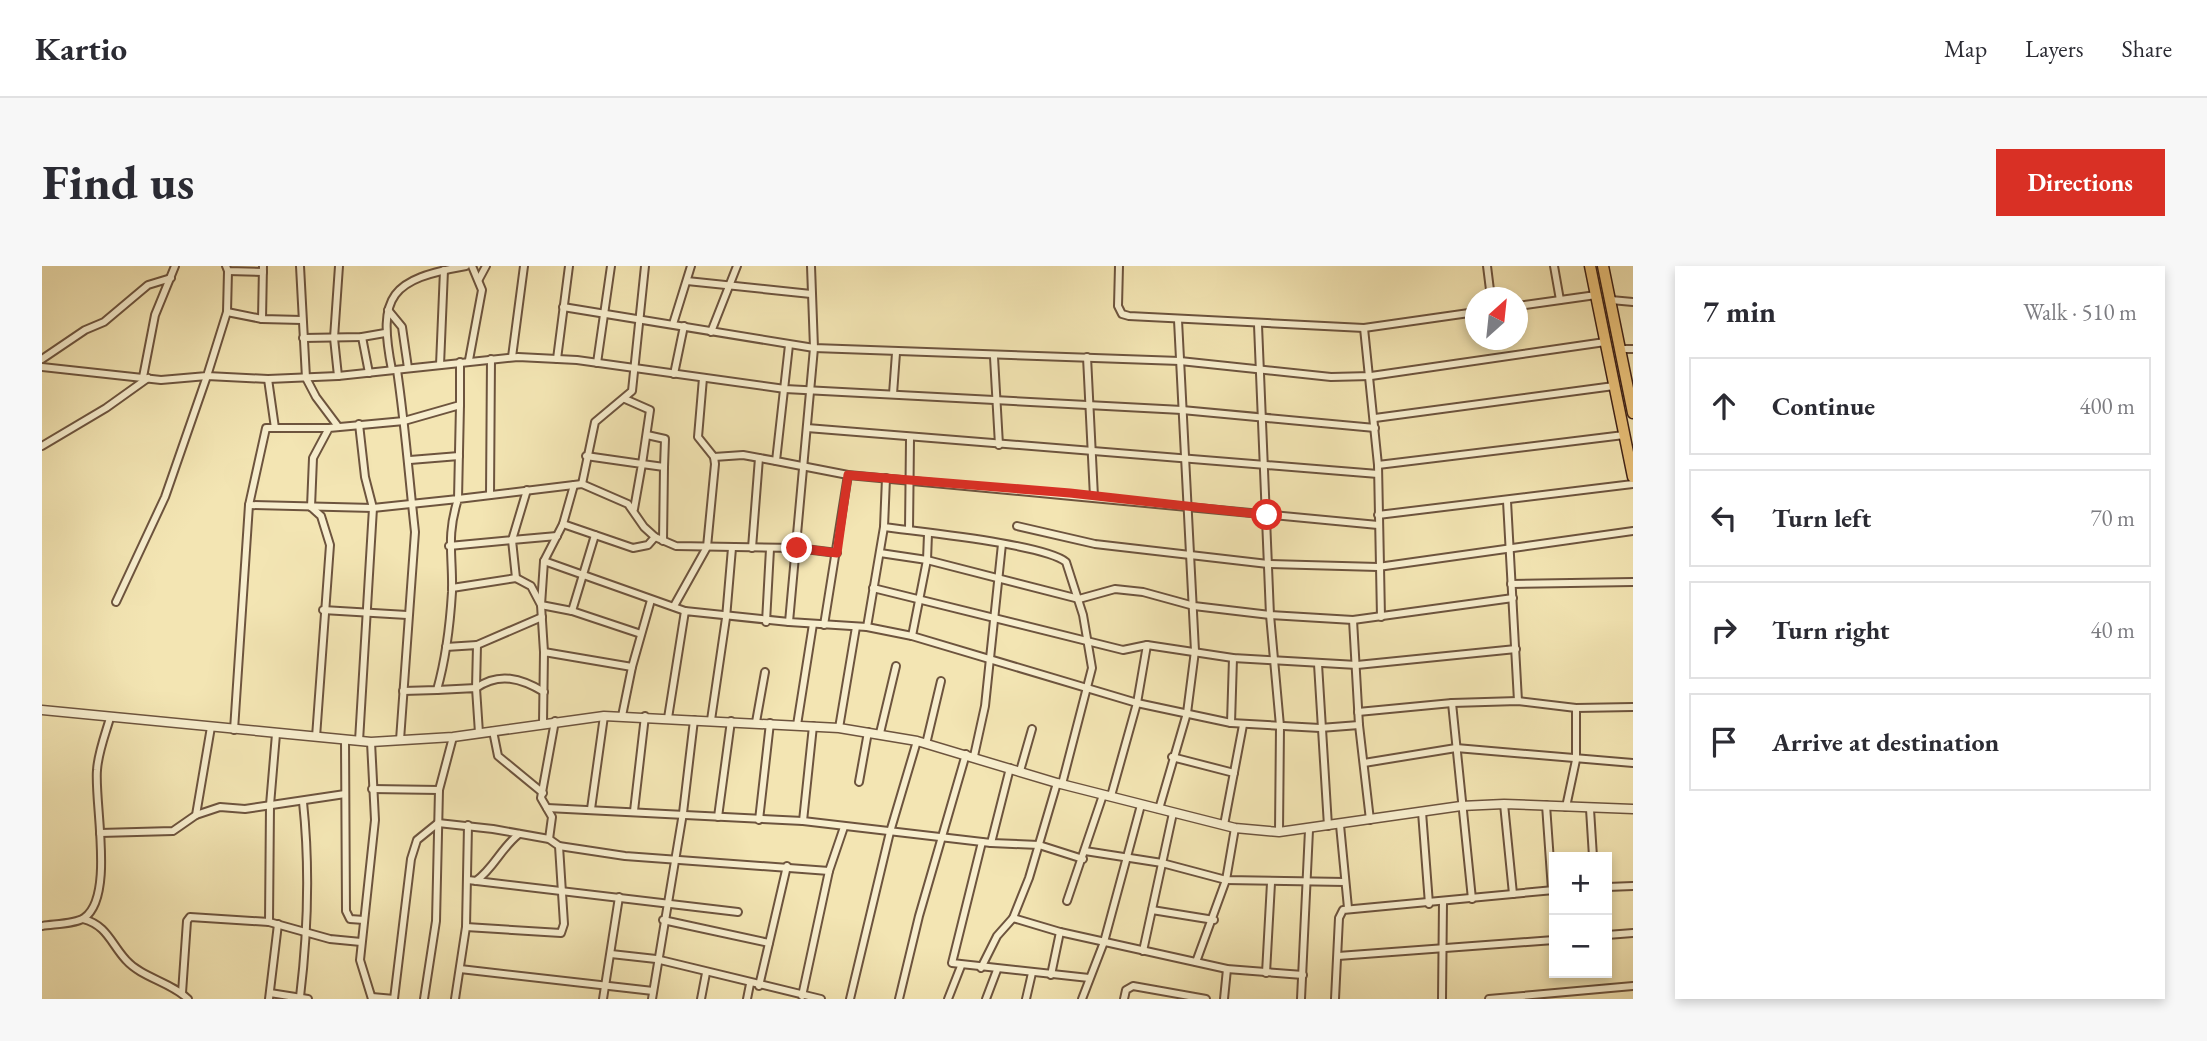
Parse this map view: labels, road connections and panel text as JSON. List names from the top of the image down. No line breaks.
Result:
{"north":"top right","page":{"header":"Kartio","nav":["Map","Layers","Share"],"buttons":"Directions","title":"Find us","heading":["7 min","Walk · 510 m"],"list":[["Continue","400 m"],["Turn left","70 m"],["Turn right","40 m"],"Arrive at destination"],"map_buttons":["+","−"]}}
